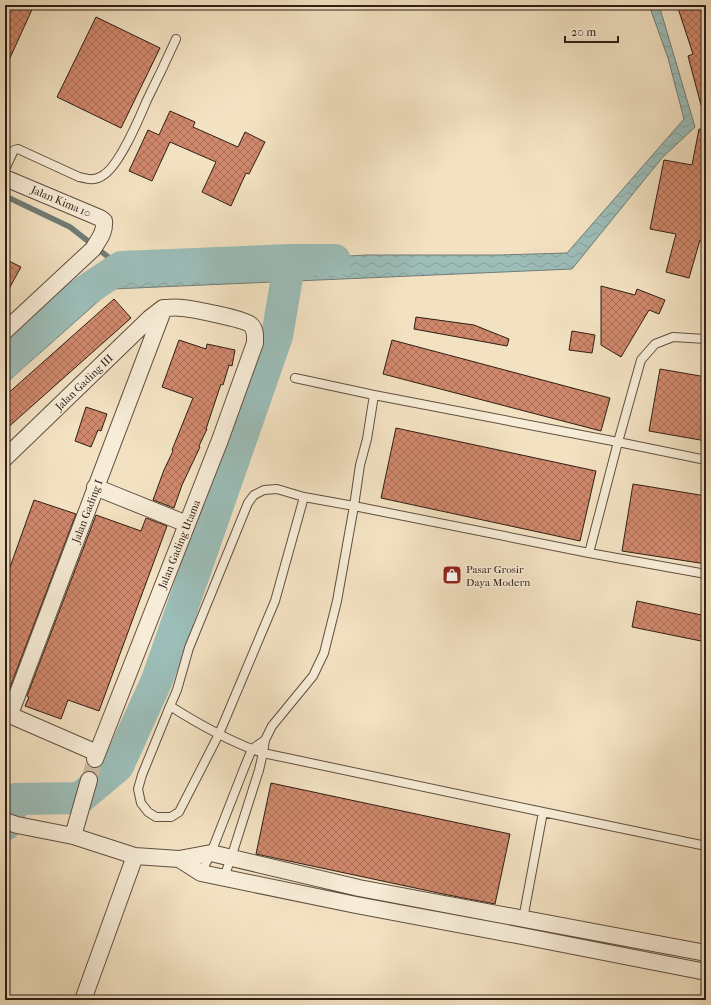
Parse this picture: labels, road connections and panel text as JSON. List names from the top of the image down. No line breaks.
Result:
{"streets":{"street":["Jalan Kima 10","Jalan Gading III","Jalan Gading I","Jalan Gading Utama"]},"crossings":[["Jalan Gading III","Jalan Gading I"],["Jalan Gading III","Jalan Gading Utama"],["Jalan Gading I","Jalan Gading Utama"]],"places":{"shop":["Pasar Grosir Daya Modern"]},"scale_bar":"20 m"}
